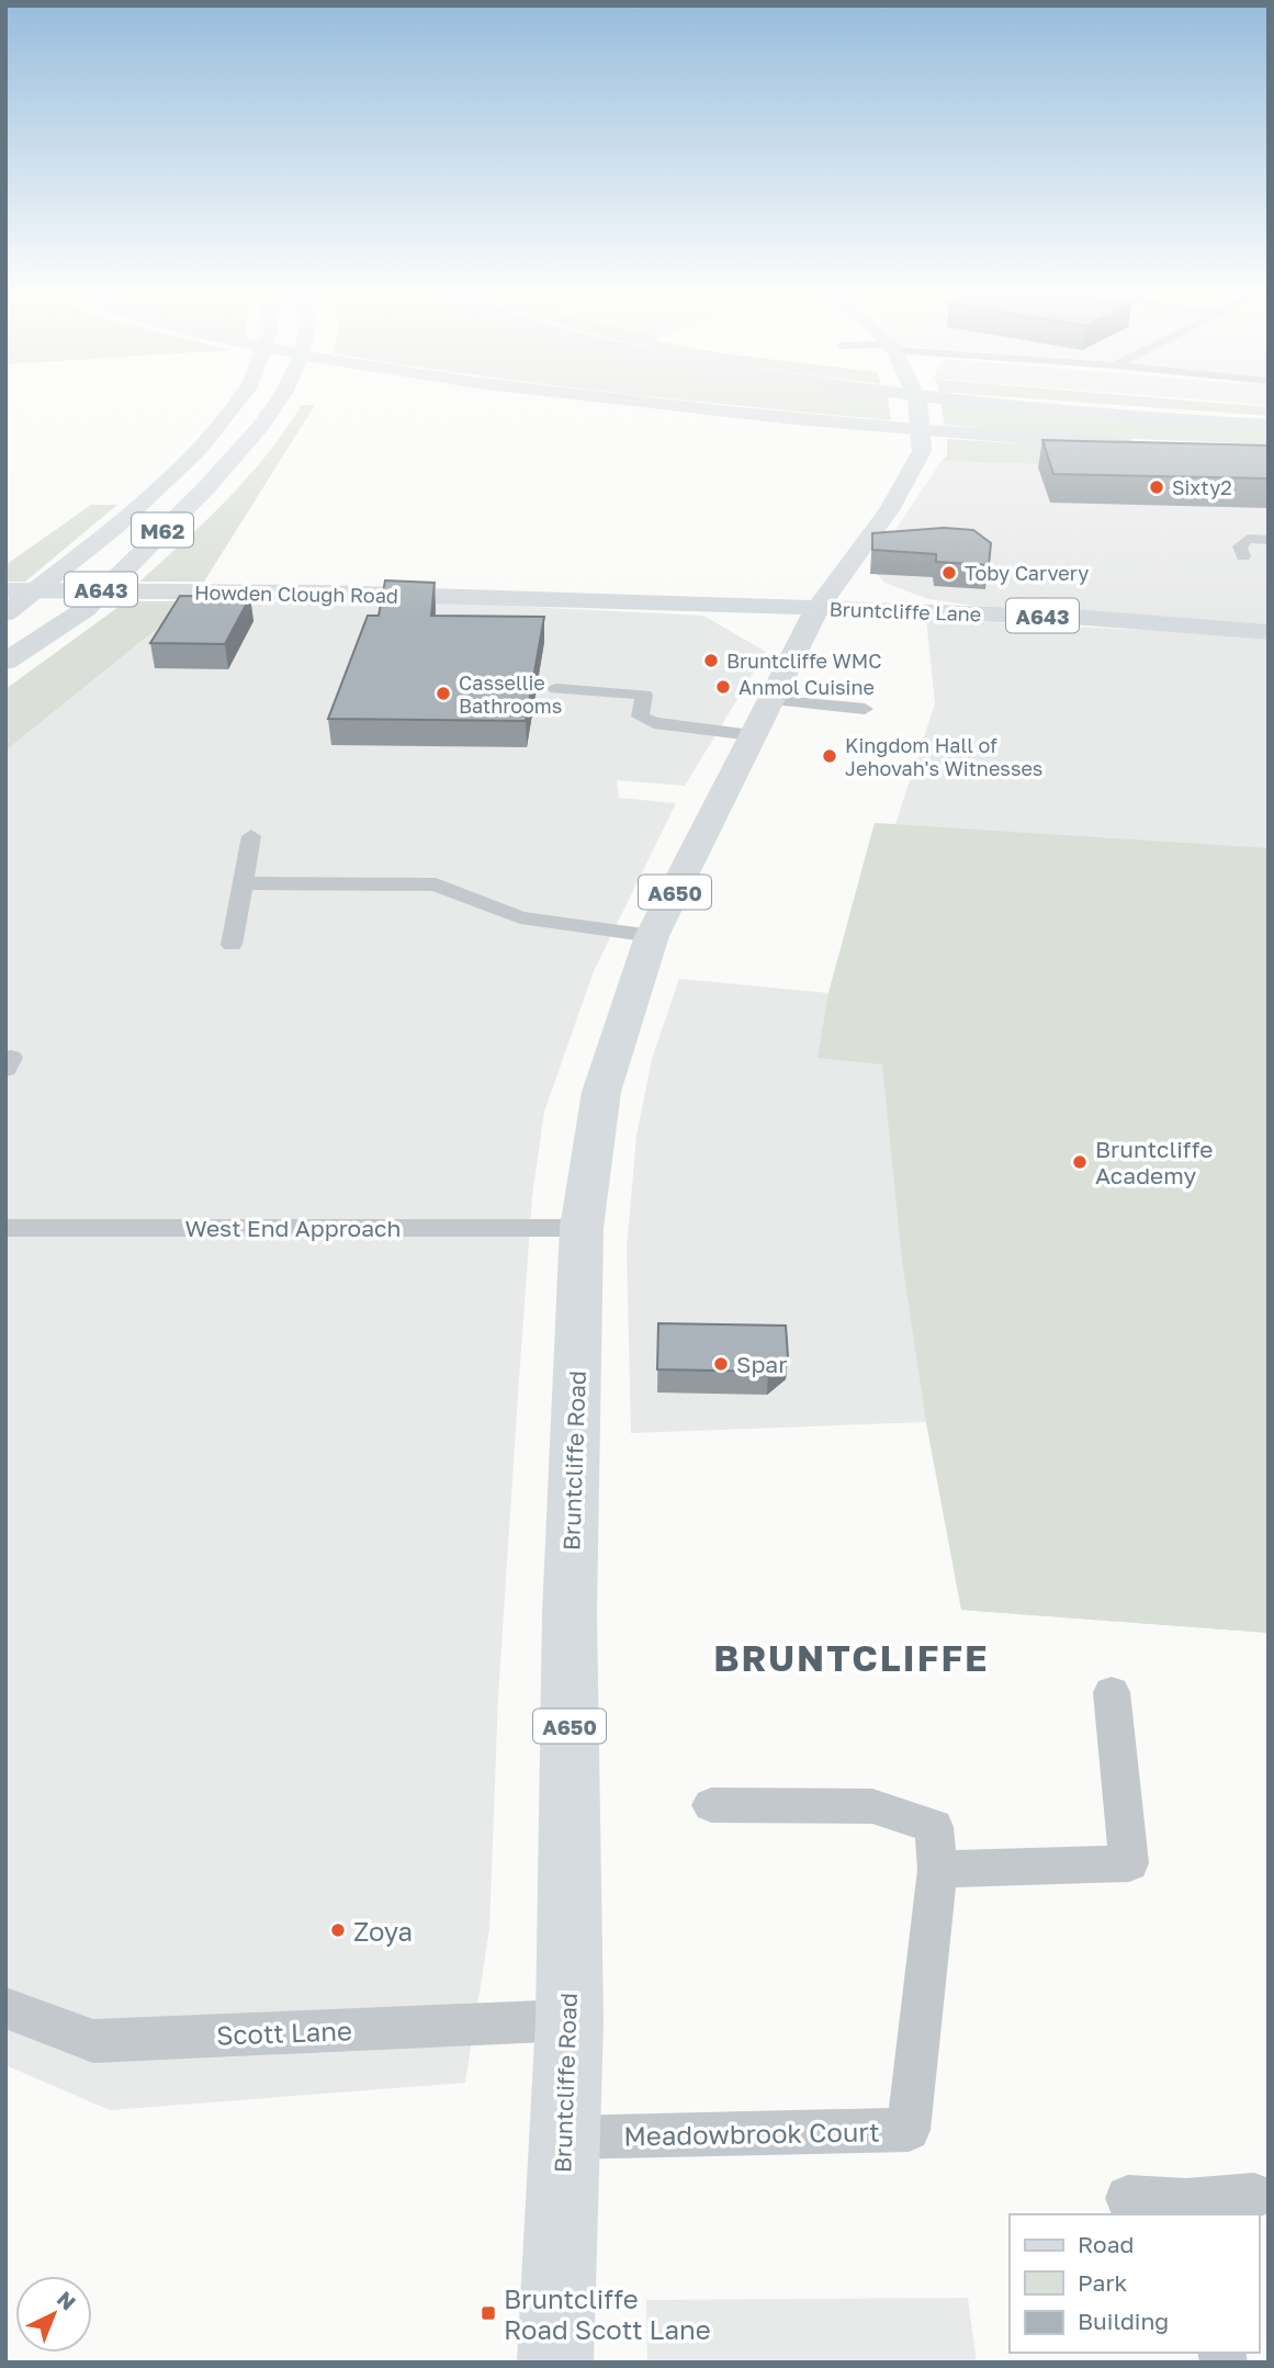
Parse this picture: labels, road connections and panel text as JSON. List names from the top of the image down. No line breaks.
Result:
{"streets":{"main road":["M62","A643","Howden Clough Road","Bruntcliffe Lane","A650","Bruntcliffe Road"],"street":["West End Approach","Scott Lane","Meadowbrook Court"]},"crossings":[["Howden Clough Road","Bruntcliffe Lane"],["Howden Clough Road","A650"],["Howden Clough Road","Bruntcliffe Road"],["Bruntcliffe Lane","A650"],["Bruntcliffe Lane","Bruntcliffe Road"],["A650","Bruntcliffe Road"],["West End Approach","Bruntcliffe Road"],["Bruntcliffe Road","Scott Lane"],["Bruntcliffe Road","Meadowbrook Court"]],"districts":["BRUNTCLIFFE"],"places":{"other":["Sixty2","Toby Carvery","Bruntcliffe WMC","Anmol Cuisine","Cassellie Bathrooms","Kingdom Hall of Jehovah's Witnesses","Bruntcliffe Academy","Spar","Zoya"],"transit":["Bruntcliffe Road Scott Lane"]},"legend":["Road","Park","Building"],"north":"top right"}
